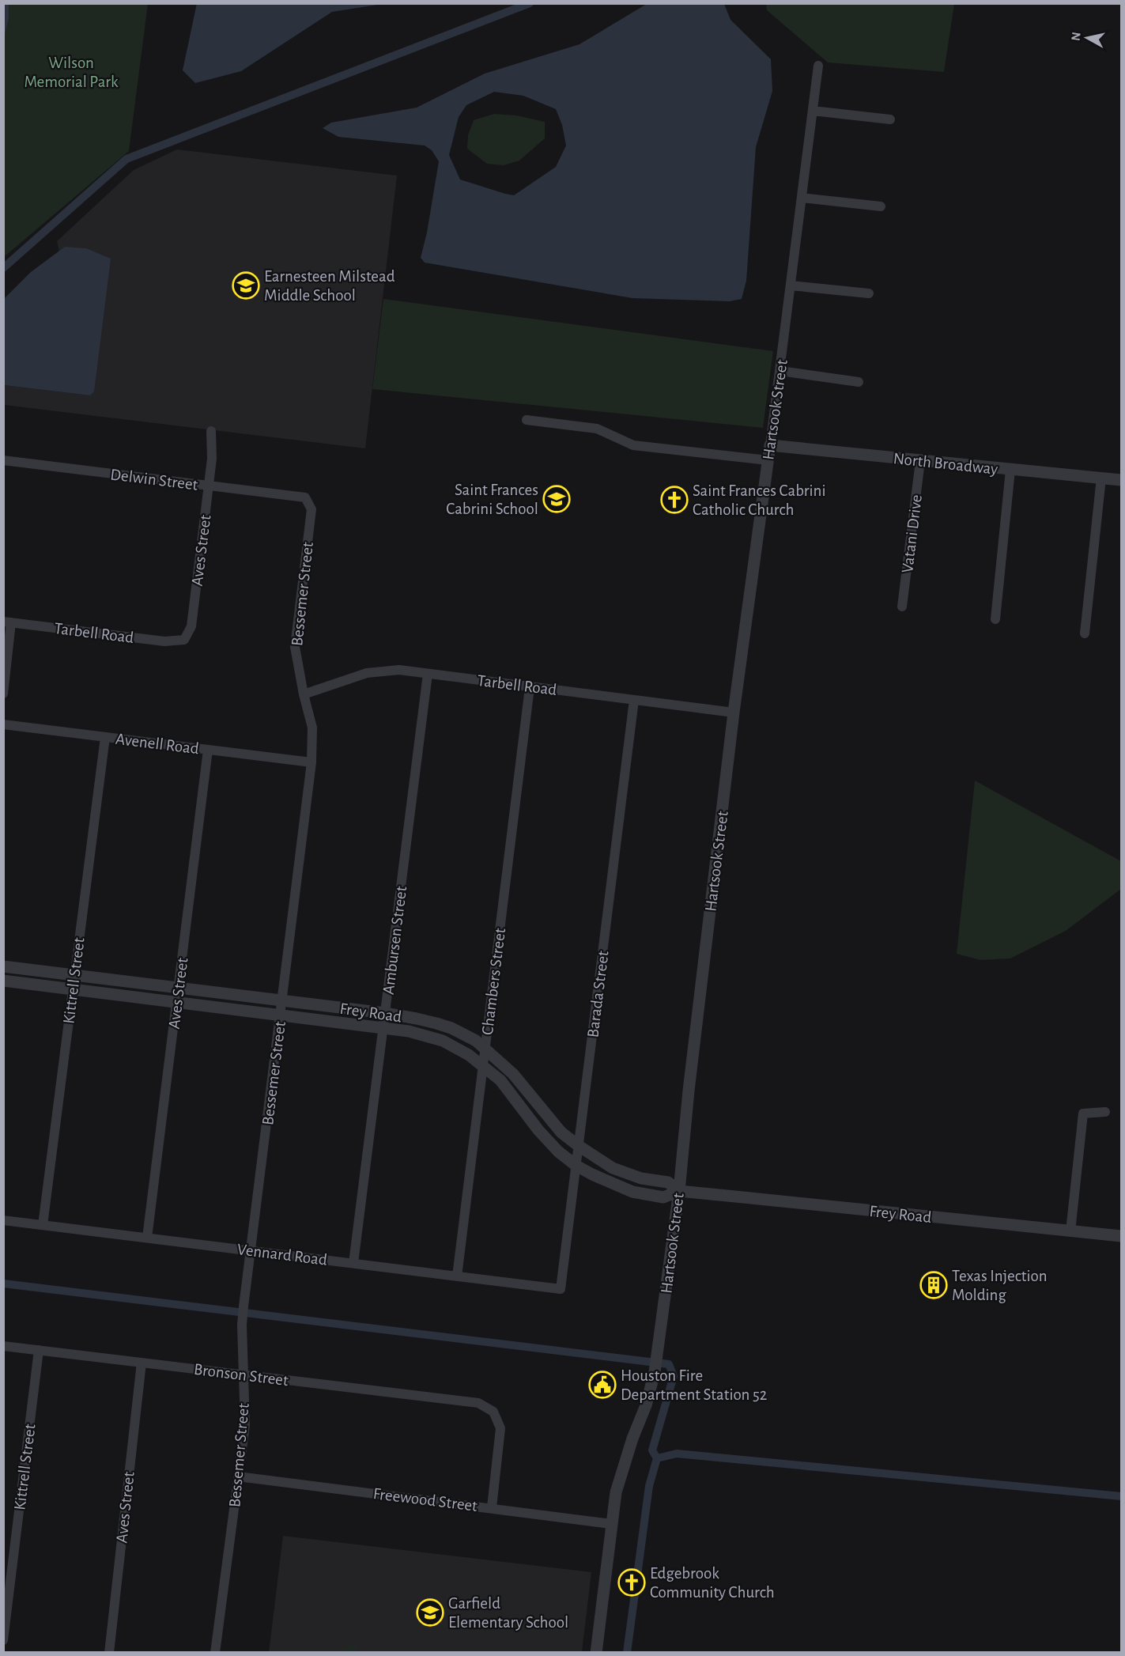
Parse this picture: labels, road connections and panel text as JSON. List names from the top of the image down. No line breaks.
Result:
{"streets":{"street":["Hartsook Street","North Broadway","Delwin Street","Vatani Drive","Aves Street","Bessemer Street","Tarbell Road","Avenell Road","Ambursen Street","Kittrell Street","Chambers Street","Barada Street","Frey Road","Vennard Road","Bronson Street","Freewood Street"]},"crossings":[["Hartsook Street","North Broadway"],["Hartsook Street","Tarbell Road"],["Hartsook Street","Frey Road"],["Hartsook Street","Freewood Street"],["North Broadway","Vatani Drive"],["Delwin Street","Aves Street"],["Delwin Street","Bessemer Street"],["Aves Street","Tarbell Road"],["Aves Street","Avenell Road"],["Aves Street","Frey Road"],["Aves Street","Vennard Road"],["Aves Street","Bronson Street"],["Bessemer Street","Tarbell Road"],["Bessemer Street","Avenell Road"],["Bessemer Street","Frey Road"],["Bessemer Street","Vennard Road"],["Bessemer Street","Bronson Street"],["Bessemer Street","Freewood Street"],["Tarbell Road","Ambursen Street"],["Tarbell Road","Chambers Street"],["Tarbell Road","Barada Street"],["Avenell Road","Kittrell Street"],["Ambursen Street","Frey Road"],["Ambursen Street","Vennard Road"],["Kittrell Street","Frey Road"],["Kittrell Street","Vennard Road"],["Kittrell Street","Bronson Street"],["Chambers Street","Frey Road"],["Chambers Street","Vennard Road"],["Barada Street","Frey Road"],["Barada Street","Vennard Road"],["Bronson Street","Freewood Street"]],"parks":["Wilson Memorial Park"],"places":{"school or university":["Earnesteen Milstead Middle School","Saint Frances Cabrini School","Garfield Elementary School"],"church":["Saint Frances Cabrini Catholic Church","Edgebrook Community Church"],"building":["Texas Injection Molding"],"public building":["Houston Fire Department Station 52"]},"north":"left"}
